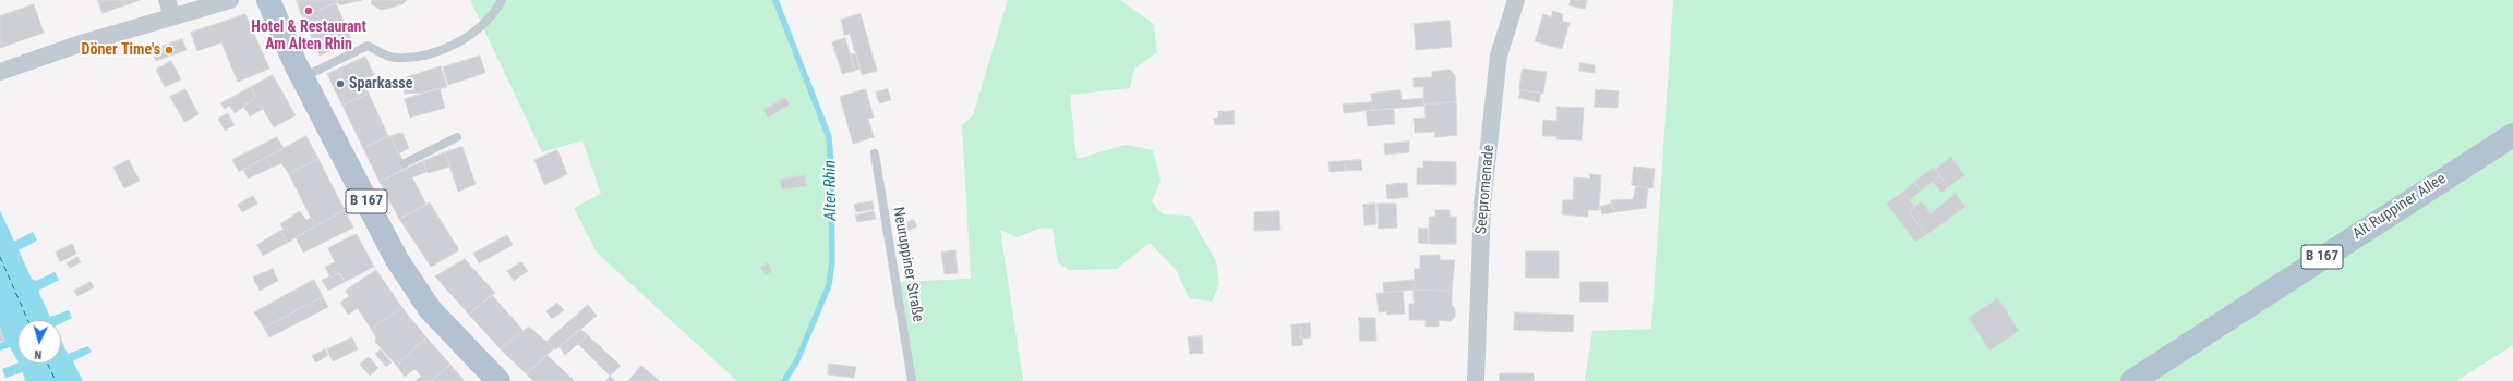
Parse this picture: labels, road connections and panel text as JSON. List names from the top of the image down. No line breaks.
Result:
{"streets":{"main road":["B 167","Alt Ruppiner Allee"],"street":["Seepromenade"],"lane":["Neuruppiner Straße"]},"water":["Alter Rhin"],"places":["Hotel & Restaurant Am Alten Rhin","Döner Time's","Sparkasse"],"north":"bottom"}
